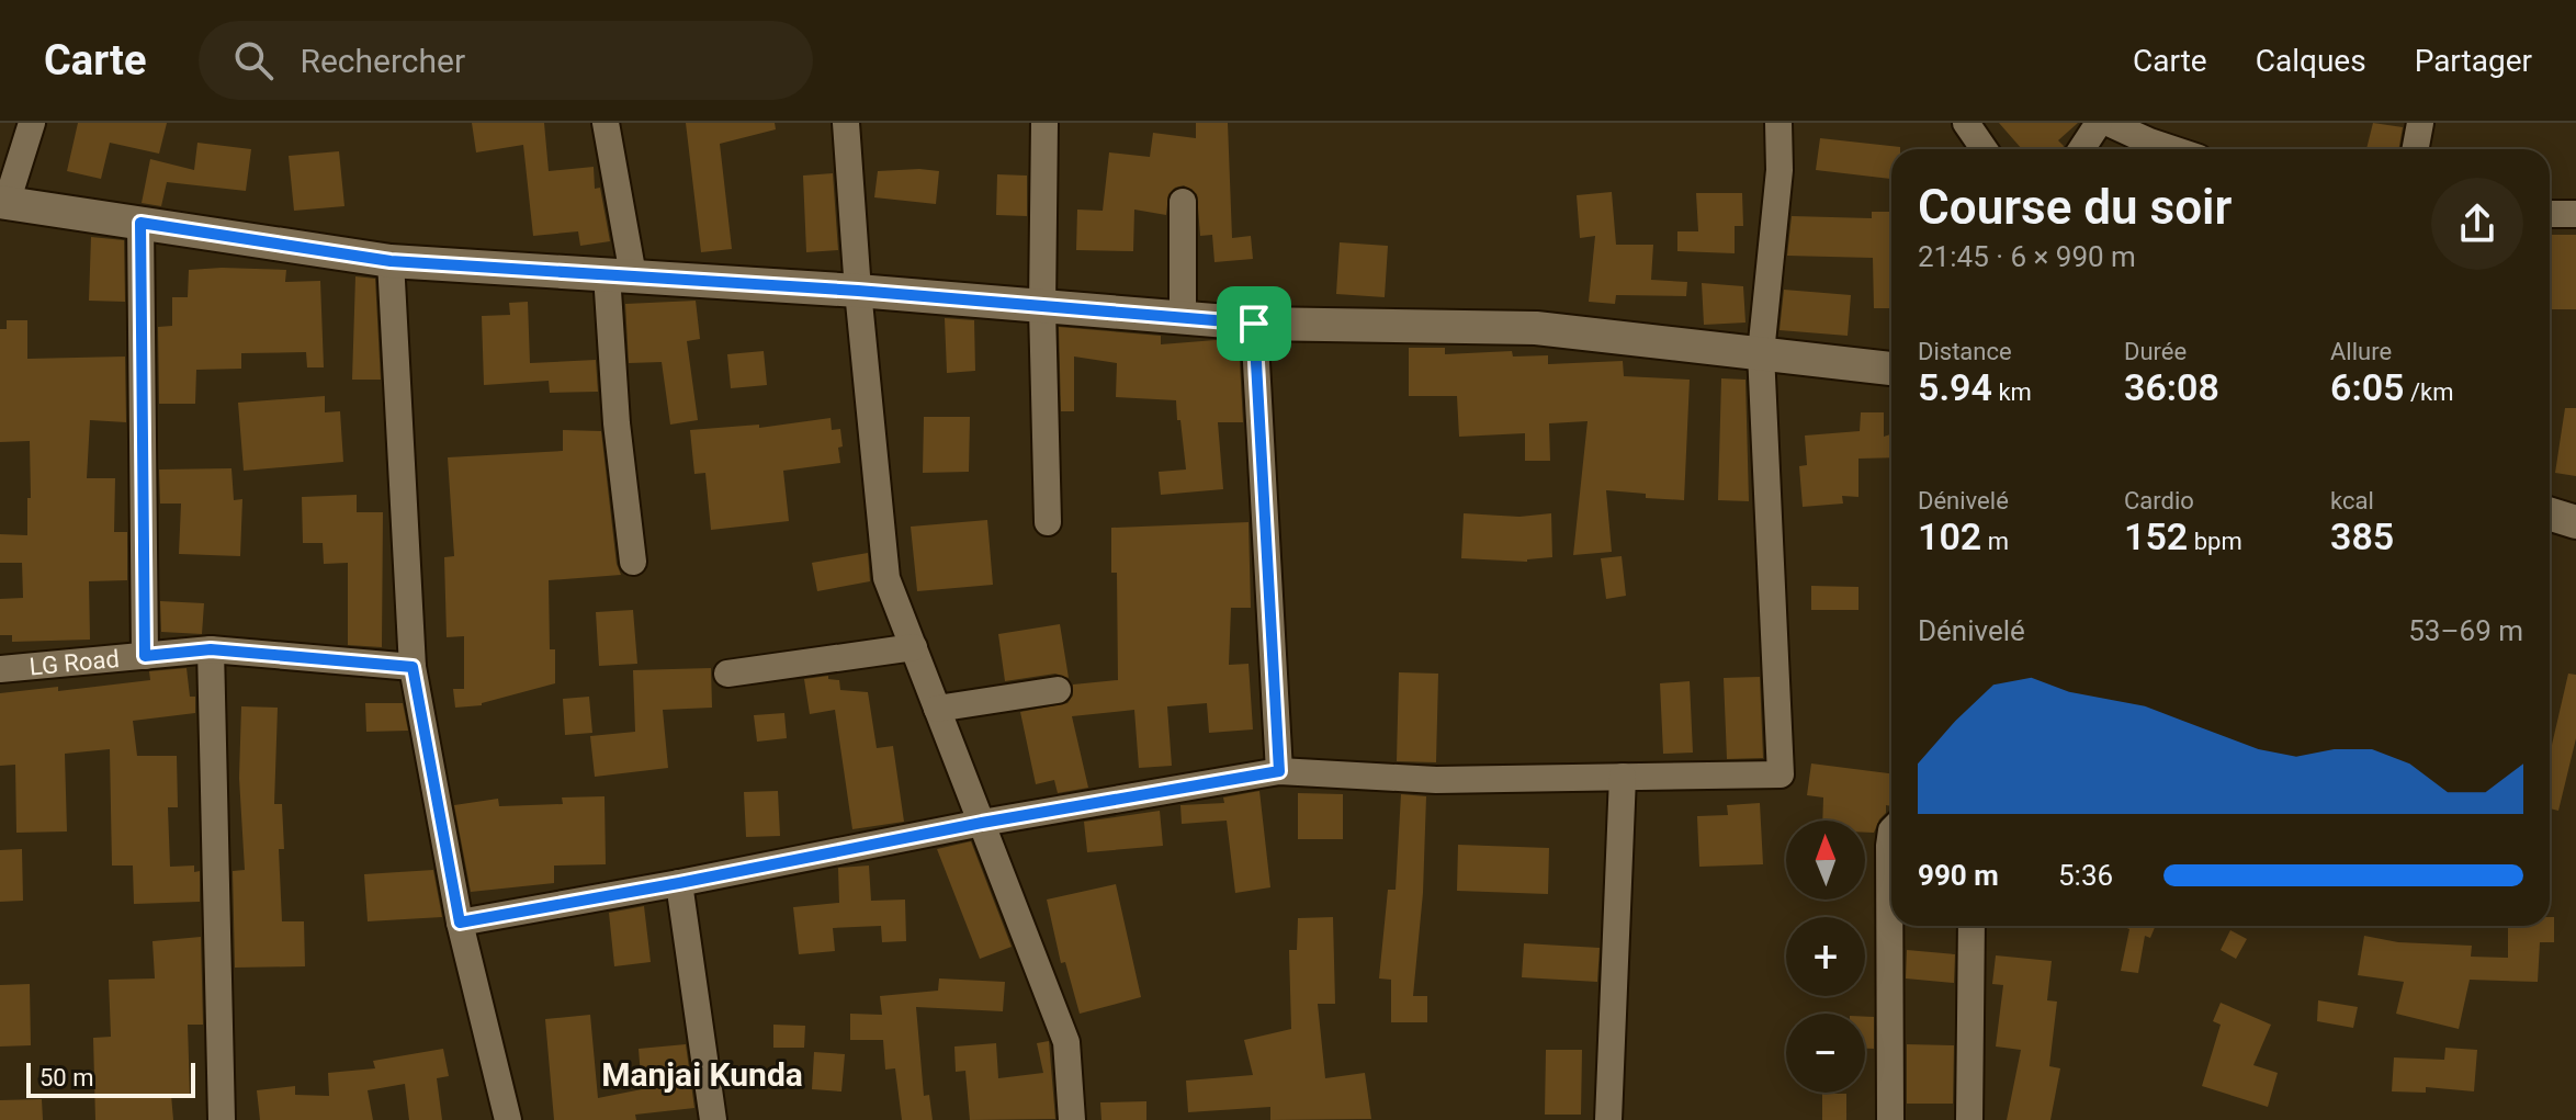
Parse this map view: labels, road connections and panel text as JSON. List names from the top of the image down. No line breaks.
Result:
{"streets":{"street":["LG Road"]},"districts":["Manjai Kunda"],"scale_bar":"50 m","north":"top","page":{"header":"Carte","search":"Rechercher","nav":["Carte","Calques","Partager"],"heading":["Course du soir","21:45 · 6 × 990 m"],"stats":[["Distance","5.94 km"],["Durée","36:08"],["Allure","6:05 /km"],["Dénivelé","102 m"],["Cardio","152 bpm"],["kcal","385"]],"chart":["Dénivelé","53–69 m"],"map_buttons":["+","−"],"list":[{"name":"990 m","note":"5:36"}],"scale":"50 m"}}
